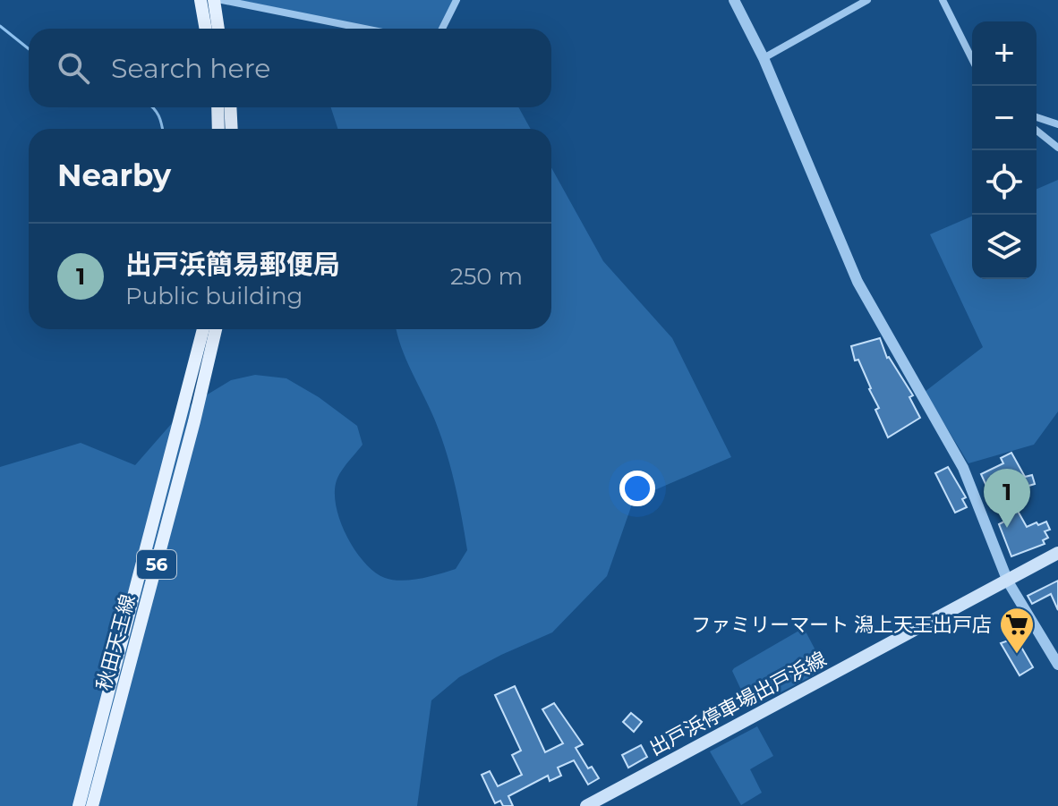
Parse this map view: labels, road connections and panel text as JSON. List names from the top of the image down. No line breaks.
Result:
{"streets":{"main road":["56","秋田天王線","出戸浜停車場出戸浜線"]},"places":{"supermarket":["ファミリーマート 潟上天王出戸店"]},"page":{"map_buttons":["+","−"],"search":"Search here","heading":"Nearby","list":[{"mark":"1","name":"出戸浜簡易郵便局","note":"Public building","value":"250 m"}],"pins":"1"}}
